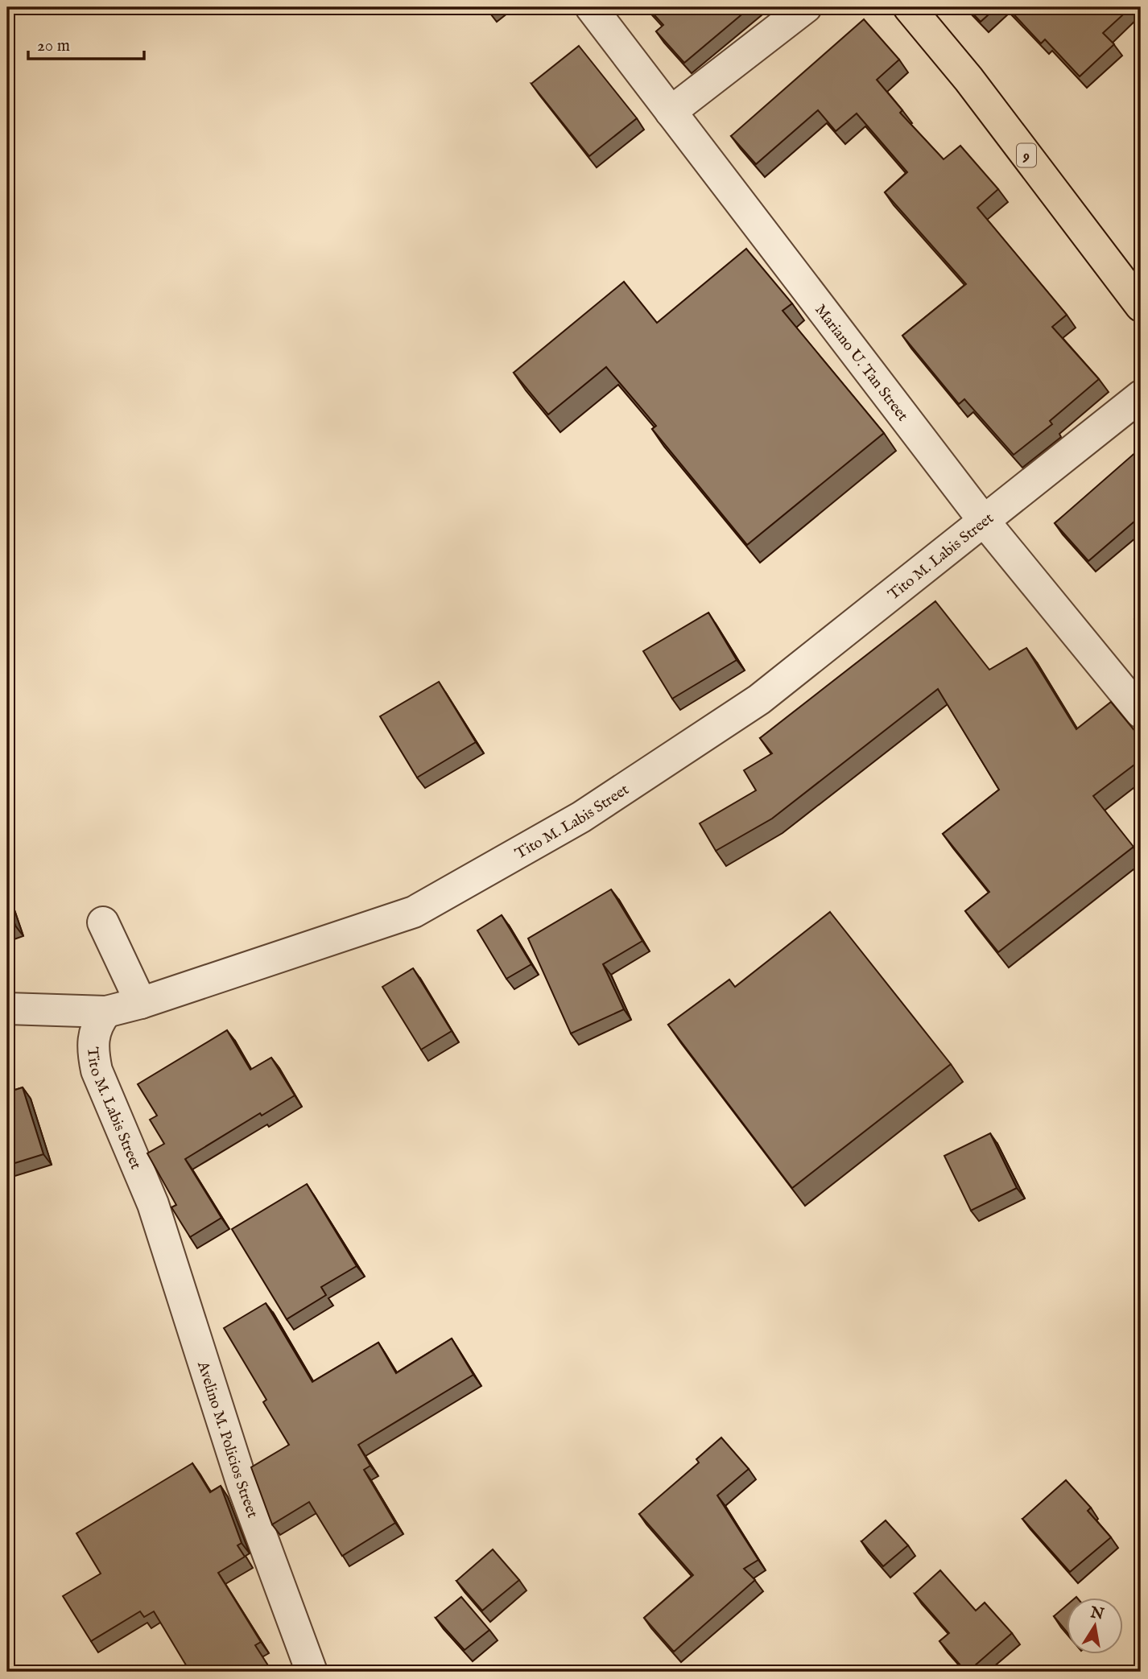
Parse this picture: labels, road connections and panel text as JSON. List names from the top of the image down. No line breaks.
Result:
{"streets":{"highway":["9"],"street":["Mariano U. Tan Street","Tito M. Labis Street","Avelino M. Policios Street"]},"crossings":[["Mariano U. Tan Street","Tito M. Labis Street"],["Tito M. Labis Street","Avelino M. Policios Street"]],"scale_bar":"20 m","north":"top"}
